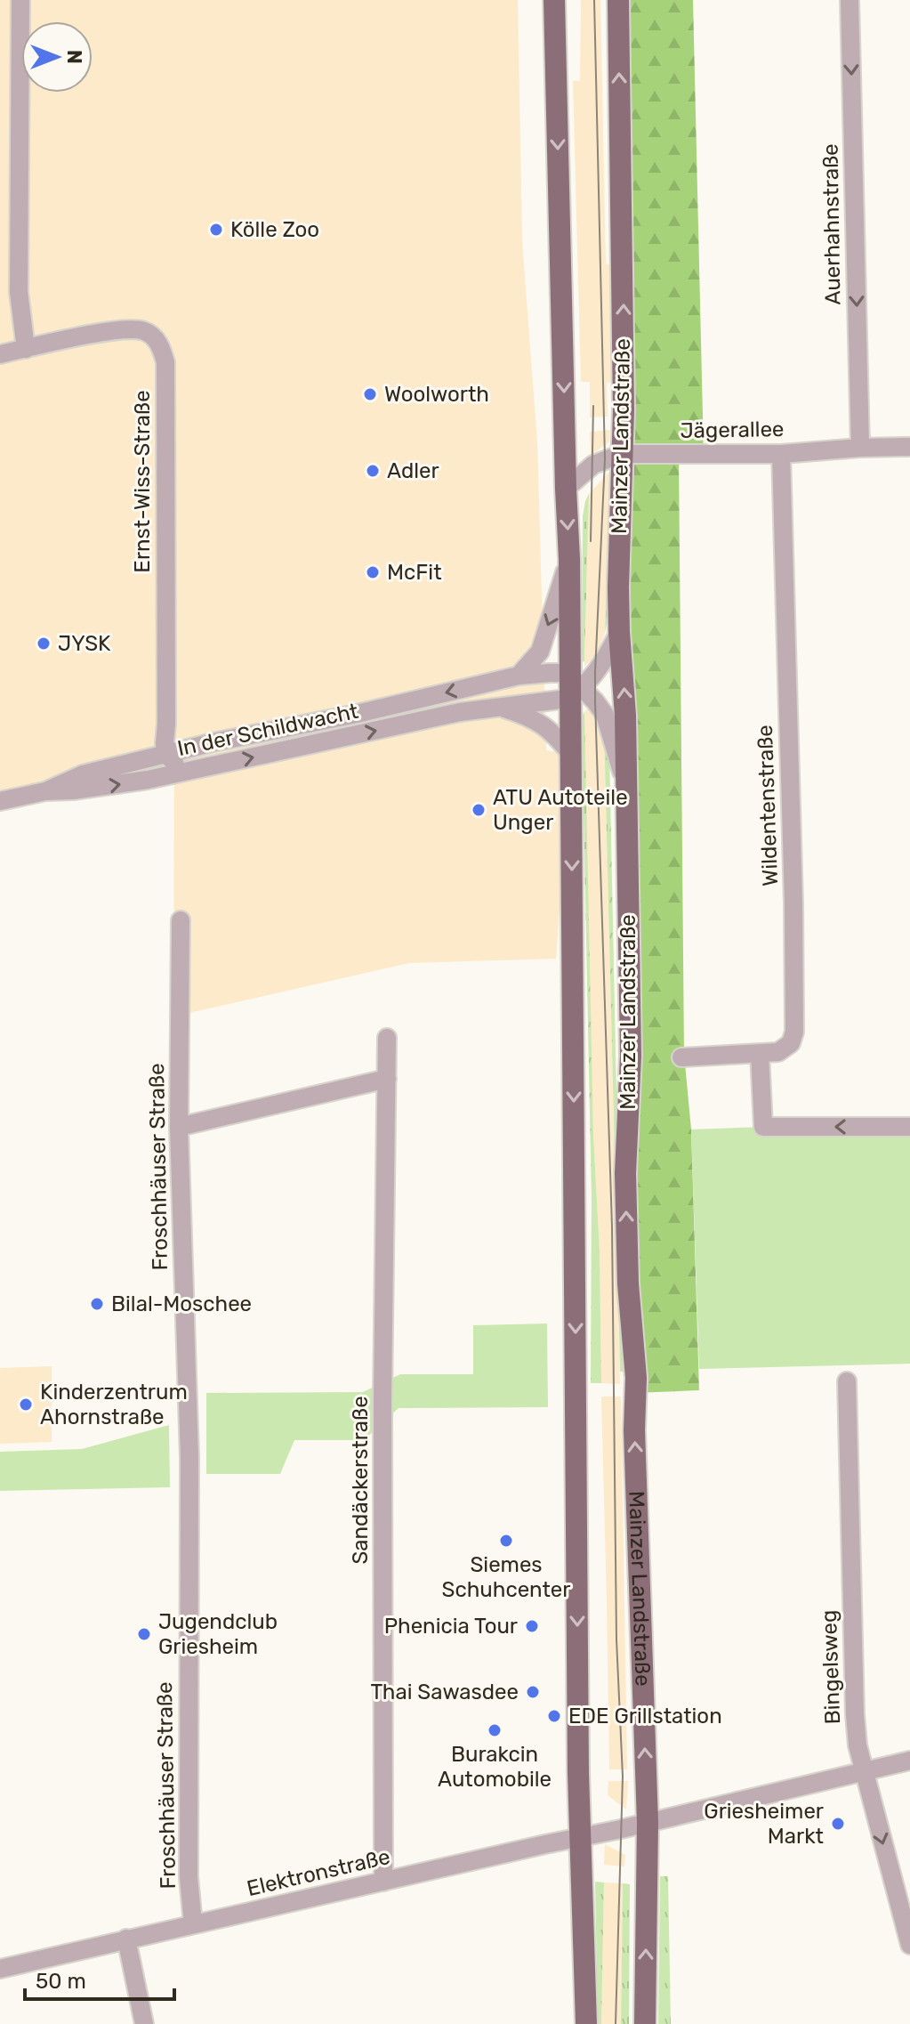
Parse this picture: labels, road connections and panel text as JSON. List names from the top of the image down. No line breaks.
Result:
{"streets":{"main road":["Mainzer Landstraße"],"street":["Auerhahnstraße","Jägerallee","Ernst-Wiss-Straße","In der Schildwacht","Wildentenstraße","Froschhäuser Straße","Sandäckerstraße","Bingelsweg","Elektronstraße"]},"crossings":[["Auerhahnstraße","Jägerallee"],["Jägerallee","Mainzer Landstraße"],["Jägerallee","Wildentenstraße"],["Mainzer Landstraße","Elektronstraße"],["Ernst-Wiss-Straße","In der Schildwacht"],["Froschhäuser Straße","Elektronstraße"],["Sandäckerstraße","Elektronstraße"],["Bingelsweg","Elektronstraße"]],"one_way":["Auerhahnstraße"],"places":["Kölle Zoo","Woolworth","Adler","McFit","JYSK","ATU Autoteile Unger","Bilal-Moschee","Kinderzentrum Ahornstraße","Siemes Schuhcenter","Phenicia Tour","Jugendclub Griesheim","Thai Sawasdee","EDE Grillstation","Burakcin Automobile","Griesheimer Markt"],"scale_bar":"50 m","north":"right"}
